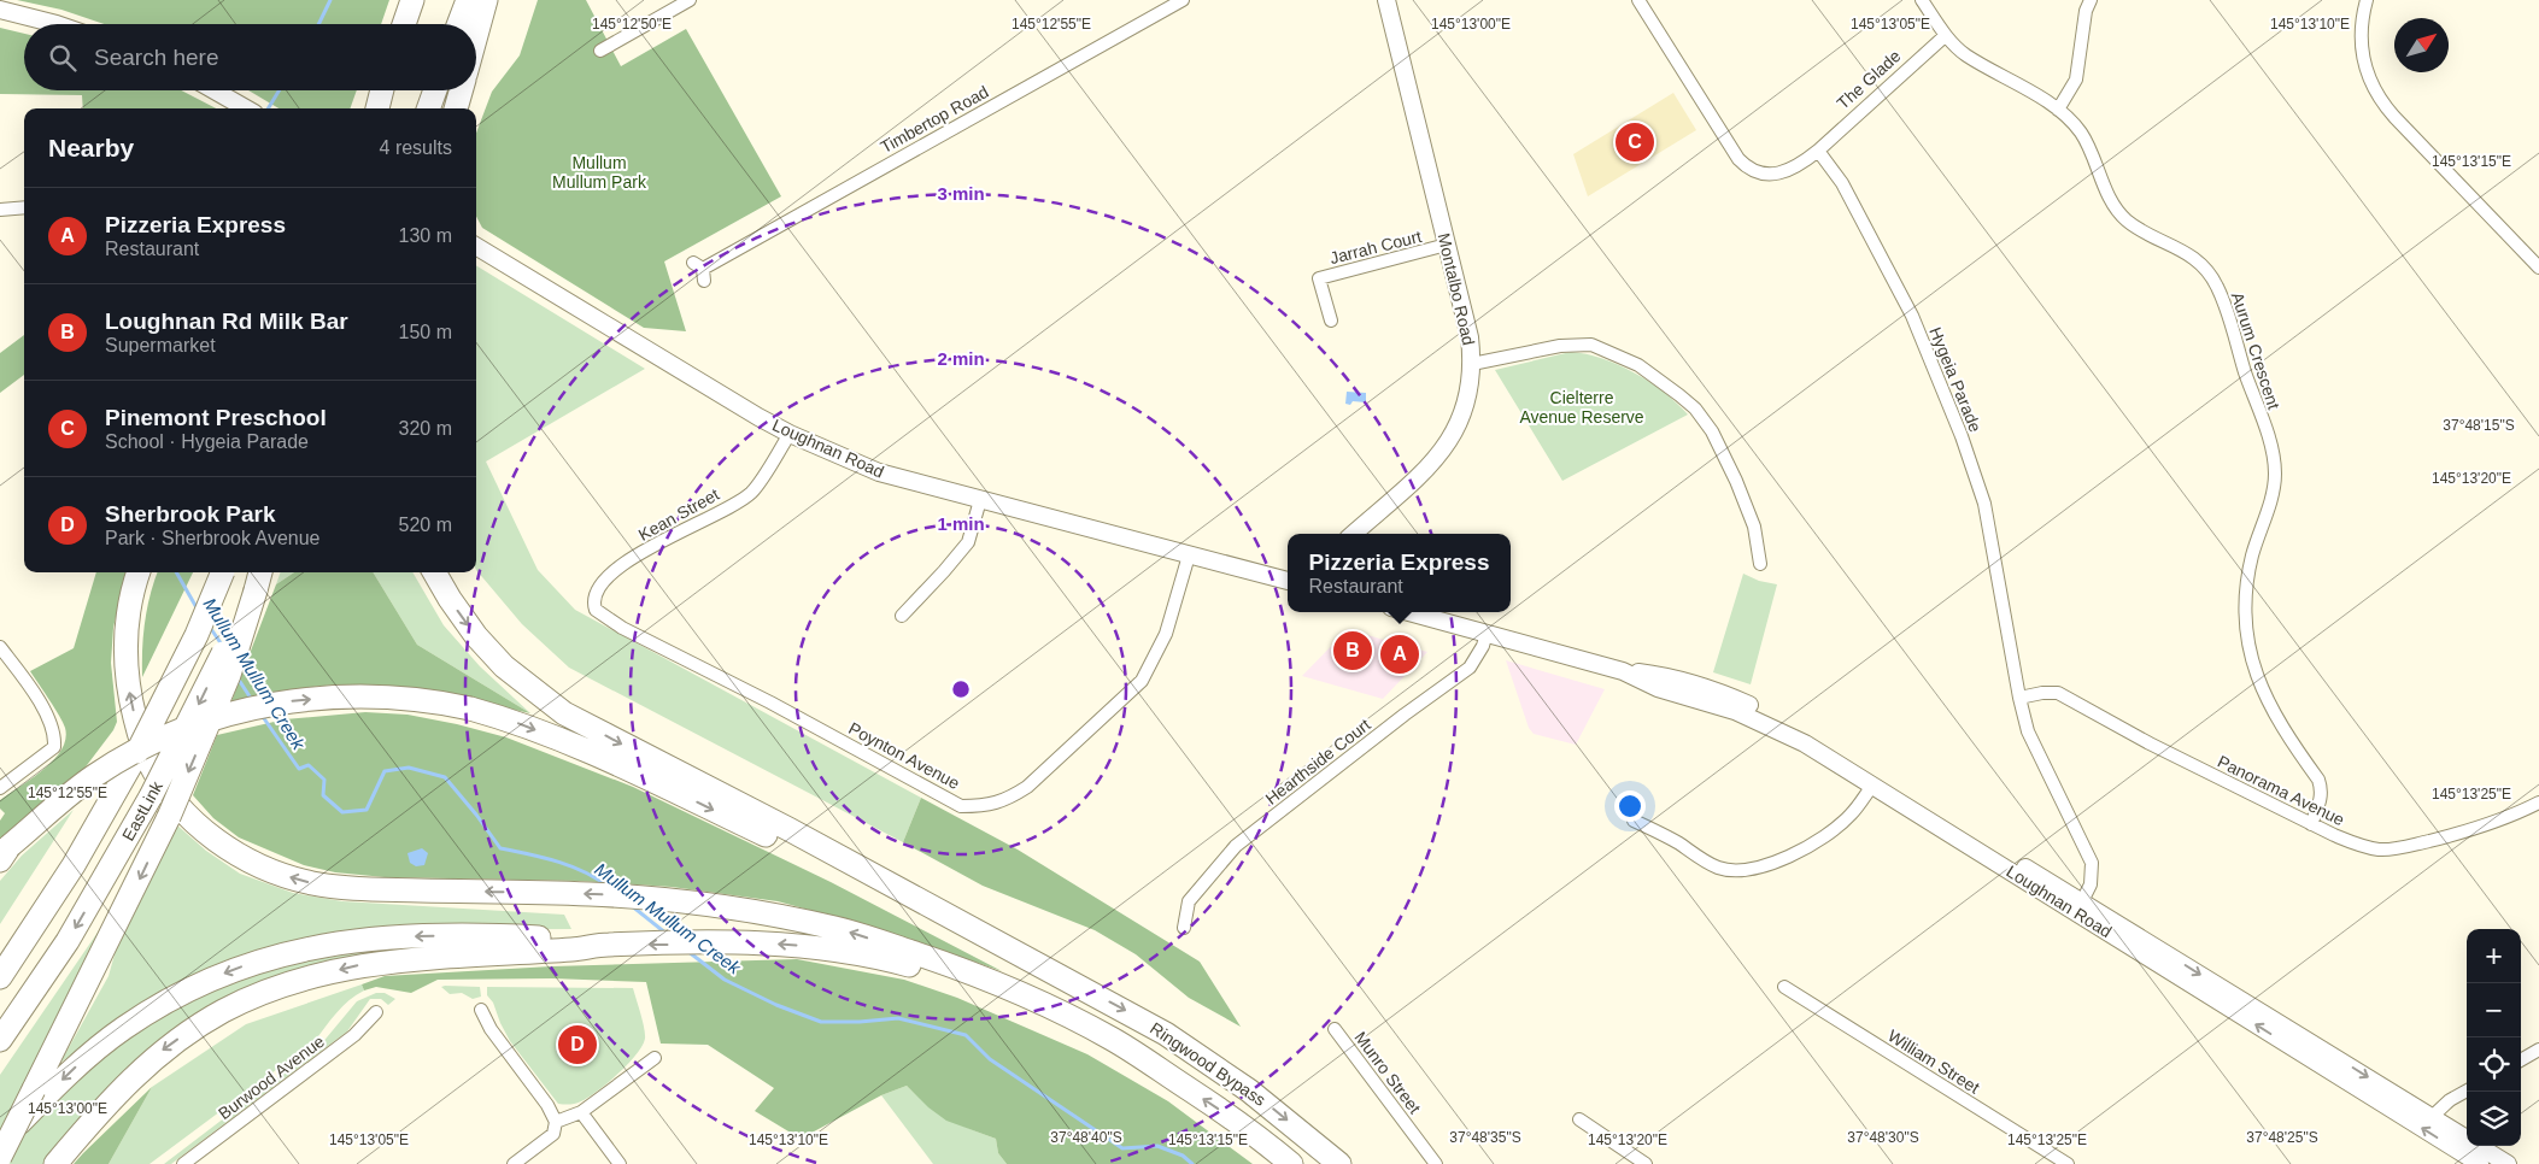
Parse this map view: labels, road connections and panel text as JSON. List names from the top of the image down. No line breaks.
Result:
{"streets":{"highway":["EastLink","Ringwood Bypass"],"main road":["Montalbo Road","Loughnan Road"],"street":["The Glade","Timbertop Road","Jarrah Court","Aurum Crescent","Hygeia Parade","Kean Street","Poynton Avenue","Hearthside Court","Panorama Avenue","William Street","Munro Street","Burwood Avenue"]},"crossings":[["The Glade","Aurum Crescent"],["The Glade","Hygeia Parade"],["Jarrah Court","Montalbo Road"],["Aurum Crescent","Panorama Avenue"],["Hygeia Parade","Loughnan Road"],["Hygeia Parade","Panorama Avenue"],["Loughnan Road","Kean Street"],["Loughnan Road","Poynton Avenue"],["Loughnan Road","Hearthside Court"],["Kean Street","Poynton Avenue"]],"water":["Mullum Mullum Creek"],"parks":["Mullum Mullum Park","Cielterre Avenue Reserve"],"north":"top right","page":{"search":"Search here","heading":["Nearby","4 results"],"pins":["C","B","A","D"],"list":[{"mark":"A","name":"Pizzeria Express","note":"Restaurant","value":"130 m"},{"mark":"B","name":"Loughnan Rd Milk Bar","note":"Supermarket","value":"150 m"},{"mark":"C","name":"Pinemont Preschool","note":"School · Hygeia Parade","value":"320 m"},{"mark":"D","name":"Sherbrook Park","note":"Park · Sherbrook Avenue","value":"520 m"}],"popup":["Pizzeria Express","Restaurant"],"map_buttons":["+","−"]},"coordinates":["145°12'50\"E","145°12'55\"E","145°13'00\"E","145°13'05\"E","145°13'10\"E","145°13'15\"E","37°48'15\"S","145°13'20\"E","145°13'25\"E","37°48'40\"S","37°48'35\"S","37°48'30\"S","37°48'25\"S"],"rings":["3 min","2 min","1 min"]}
